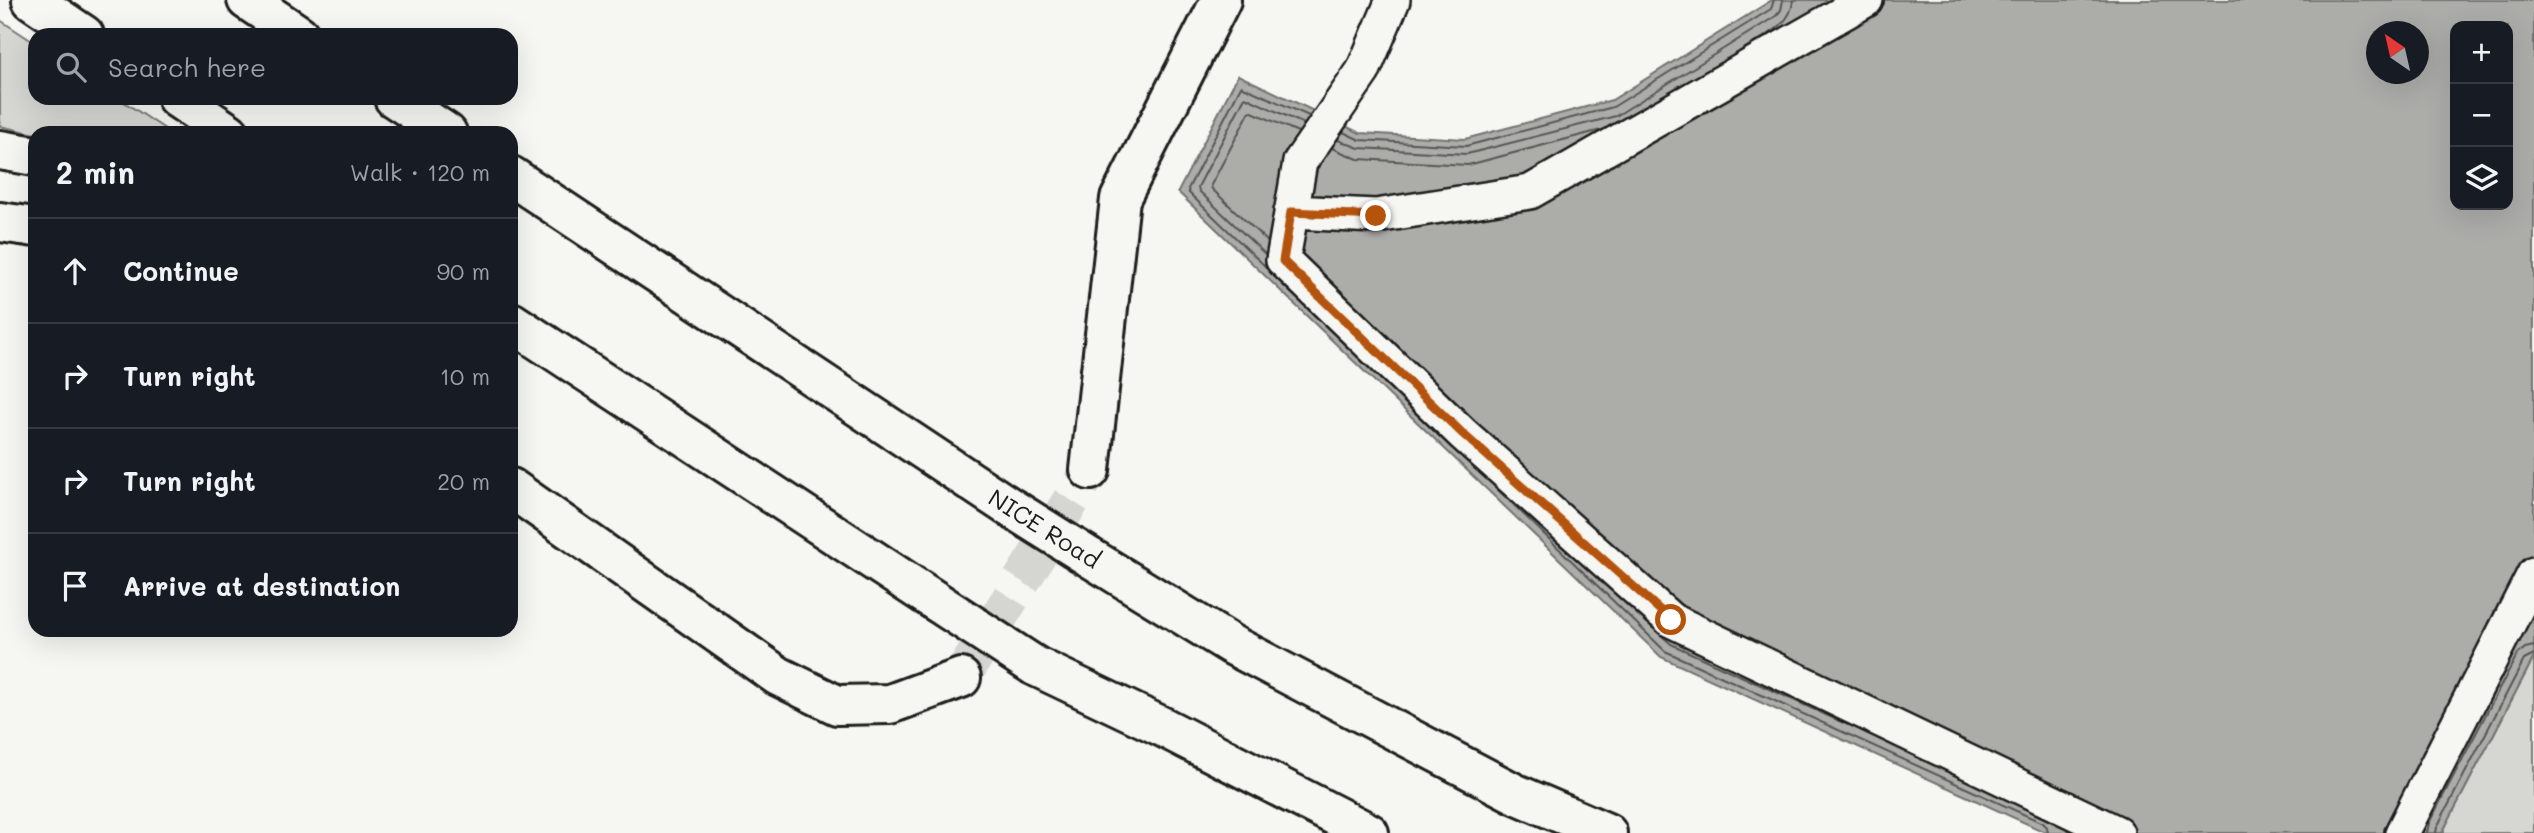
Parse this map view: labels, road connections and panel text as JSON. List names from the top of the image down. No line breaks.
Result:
{"streets":{"main road":["NICE Road"]},"north":"top left","page":{"map_buttons":["+","−"],"search":"Search here","heading":["2 min","Walk · 120 m"],"list":[["Continue","90 m"],["Turn right","10 m"],["Turn right","20 m"],"Arrive at destination"]}}
